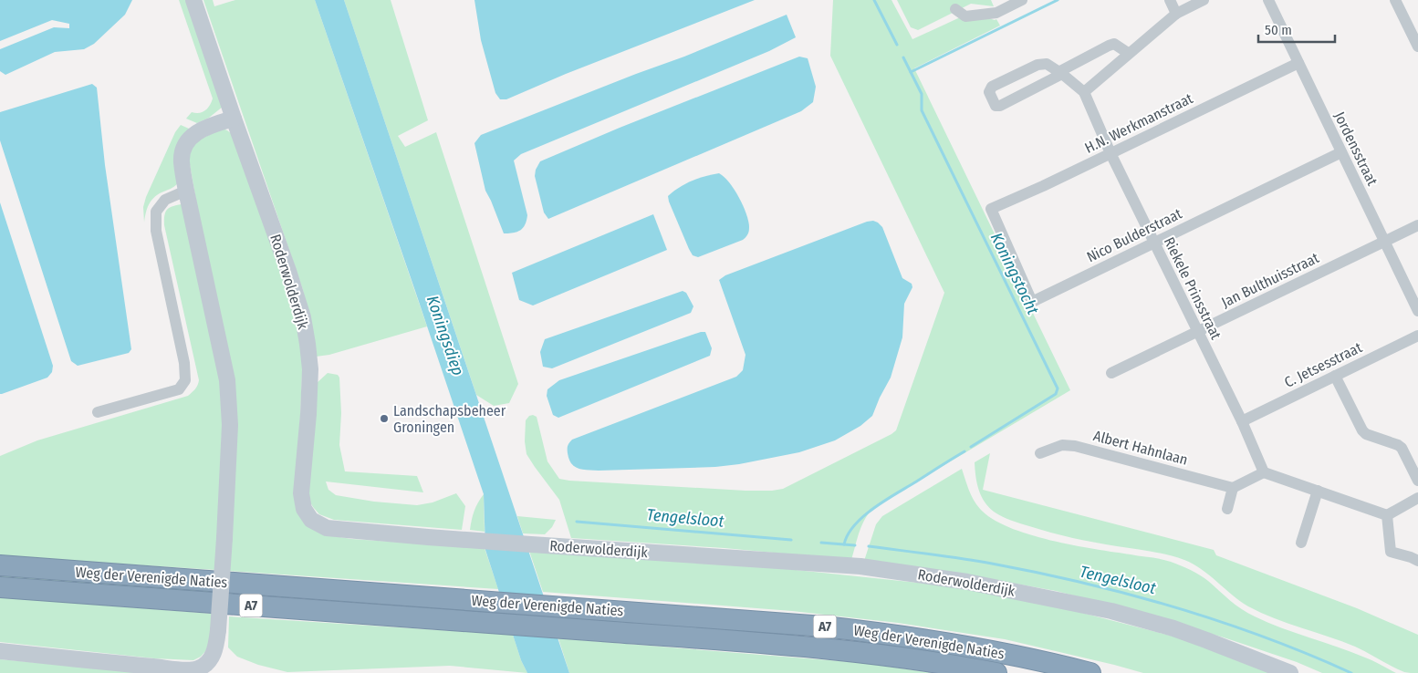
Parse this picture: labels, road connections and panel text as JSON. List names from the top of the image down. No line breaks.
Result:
{"streets":{"highway":["Weg der Verenigde Naties","A7"],"street":["H.N. Werkmanstraat","Jordensstraat","Nico Bulderstraat","Jan Bulthuisstraat","Roderwolderdijk","Riekele Prinsstraat","C. Jetsesstraat","Albert Hahnlaan"]},"crossings":[["H.N. Werkmanstraat","Jordensstraat"],["H.N. Werkmanstraat","Nico Bulderstraat"],["H.N. Werkmanstraat","Riekele Prinsstraat"],["Jordensstraat","Nico Bulderstraat"],["Jordensstraat","Jan Bulthuisstraat"],["Nico Bulderstraat","Riekele Prinsstraat"],["Jan Bulthuisstraat","Riekele Prinsstraat"],["Riekele Prinsstraat","C. Jetsesstraat"]],"water":["Koningstocht","Koningsdiep","Tengelsloot"],"places":["Landschapsbeheer Groningen"],"scale_bar":"50 m"}
